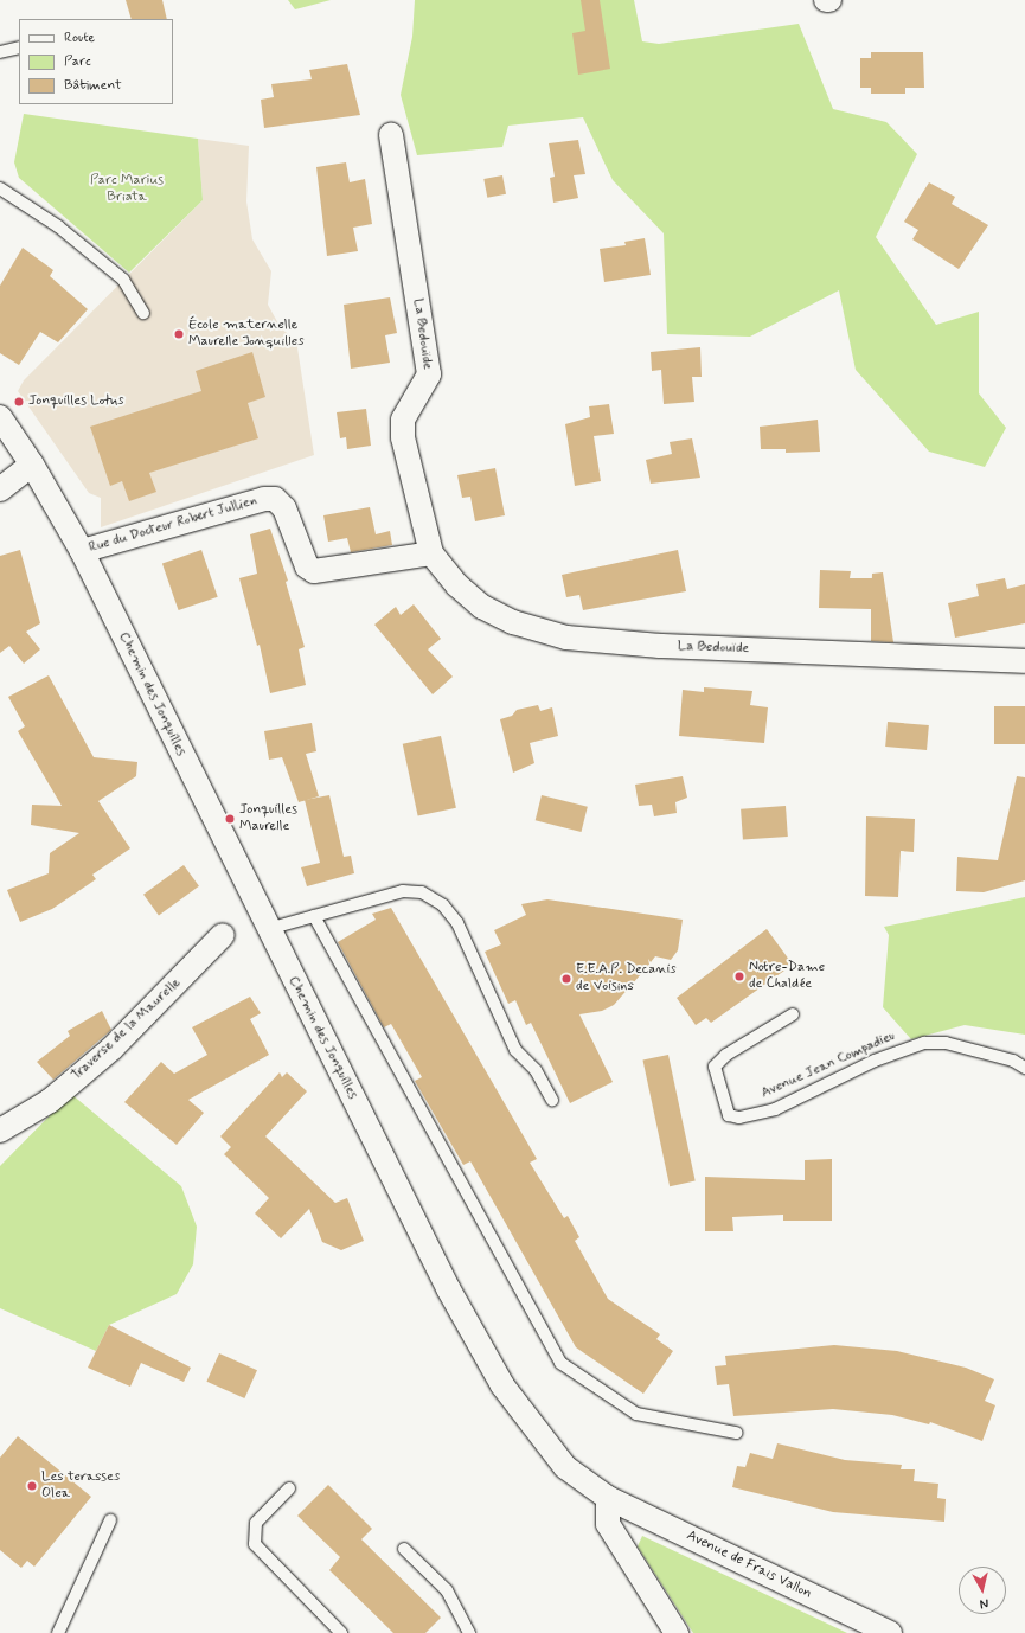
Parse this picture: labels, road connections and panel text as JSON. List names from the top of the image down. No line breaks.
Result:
{"streets":{"street":["La Bedouïde","Rue du Docteur Robert Jullien","Chemin des Jonquilles","Traverse de la Maurelle","Avenue de Frais Vallon"],"lane":["Avenue Jean Compadieu"]},"crossings":[["La Bedouïde","Rue du Docteur Robert Jullien"],["Rue du Docteur Robert Jullien","Chemin des Jonquilles"],["Chemin des Jonquilles","Avenue de Frais Vallon"]],"parks":["Parc Marius Briata"],"places":["École maternelle Maurelle Jonquilles","Jonquilles Lotus","Jonquilles Maurelle","Notre-Dame de Chaldée","E.E.A.P. Decanis de Voisins","Les terasses Olea"],"legend":["Route","Parc","Bâtiment"],"north":"bottom"}
